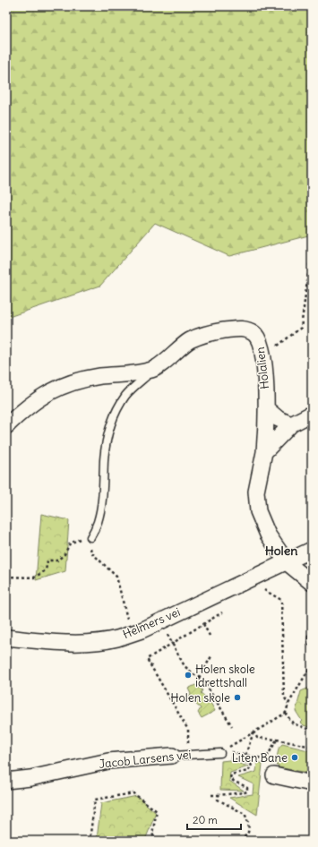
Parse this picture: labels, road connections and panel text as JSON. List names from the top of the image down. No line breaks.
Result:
{"streets":{"street":["Holalien","Helmers vei","Jacob Larsens vei"]},"crossings":[["Holalien","Helmers vei"]],"districts":["Holen"],"places":["Holen skole idrettshall","Holen skole","Liten Bane"],"scale_bar":"20 m"}
